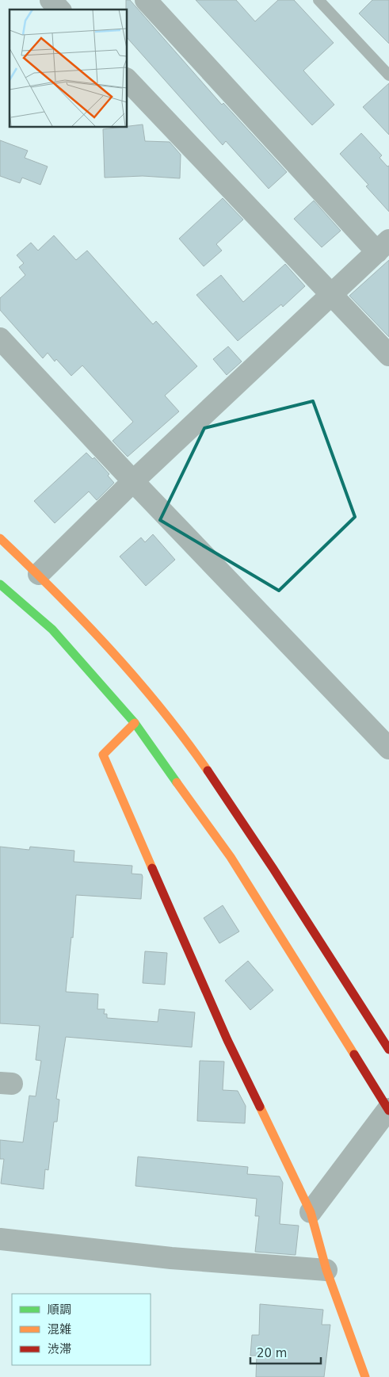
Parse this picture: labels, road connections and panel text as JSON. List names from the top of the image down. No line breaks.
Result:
{"legend":["順調","混雑","渋滞"],"scale_bar":"20 m"}
